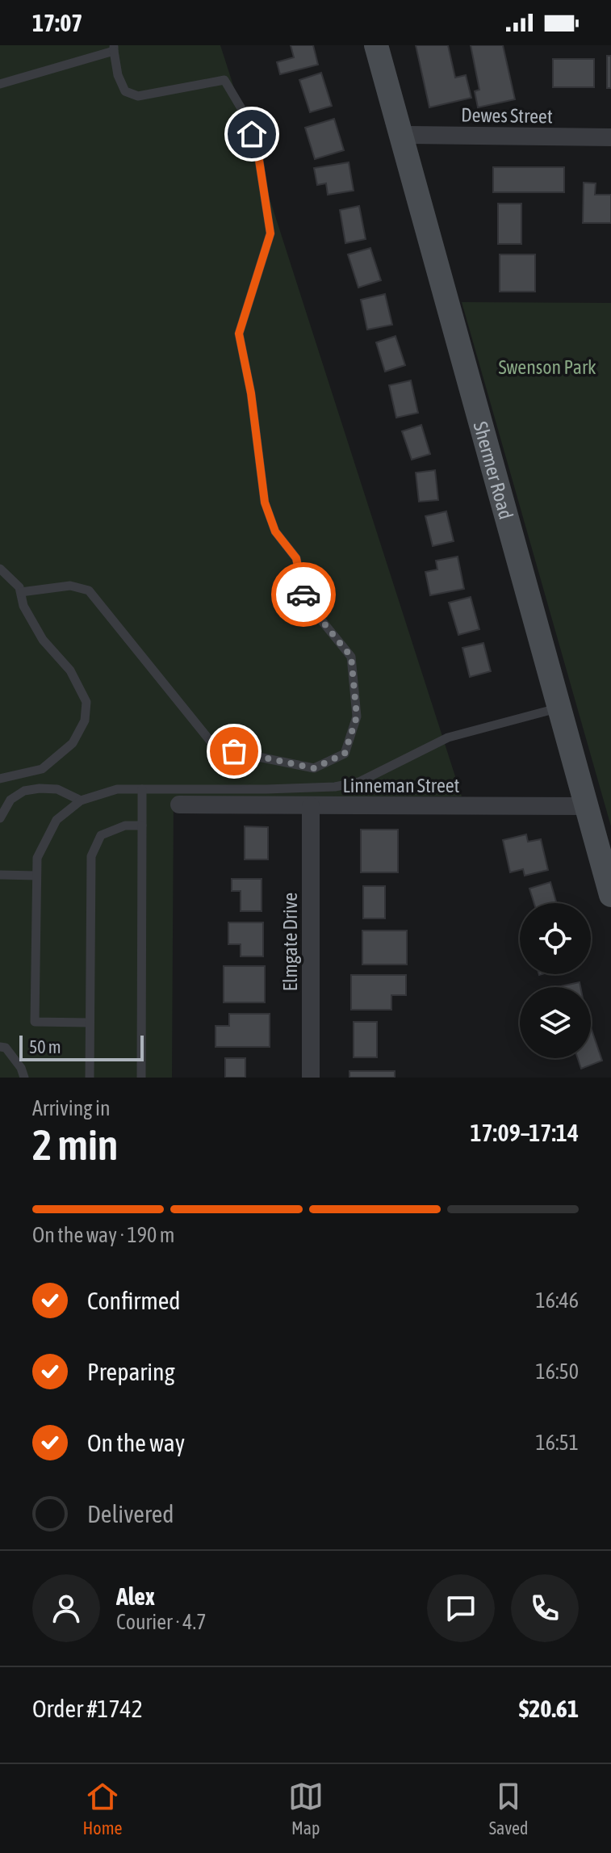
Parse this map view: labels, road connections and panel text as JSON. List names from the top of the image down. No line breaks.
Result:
{"streets":{"main road":["Shermer Road"],"street":["Dewes Street","Linneman Street","Elmgate Drive"]},"crossings":[["Dewes Street","Shermer Road"],["Shermer Road","Linneman Street"],["Linneman Street","Elmgate Drive"]],"parks":["Swenson Park"],"scale_bar":"50 m","page":{"status":"17:07","scale":"50 m","heading":["2 min","Arriving in","17:09–17:14"],"panel":["Alex","Courier · 4.7","Order #1742","$20.61"],"bar":"On the way · 190 m","list":[["Confirmed","16:46"],["Preparing","16:50"],["On the way","16:51"],"Delivered"],"tabs":["Home","Map","Saved"]}}
